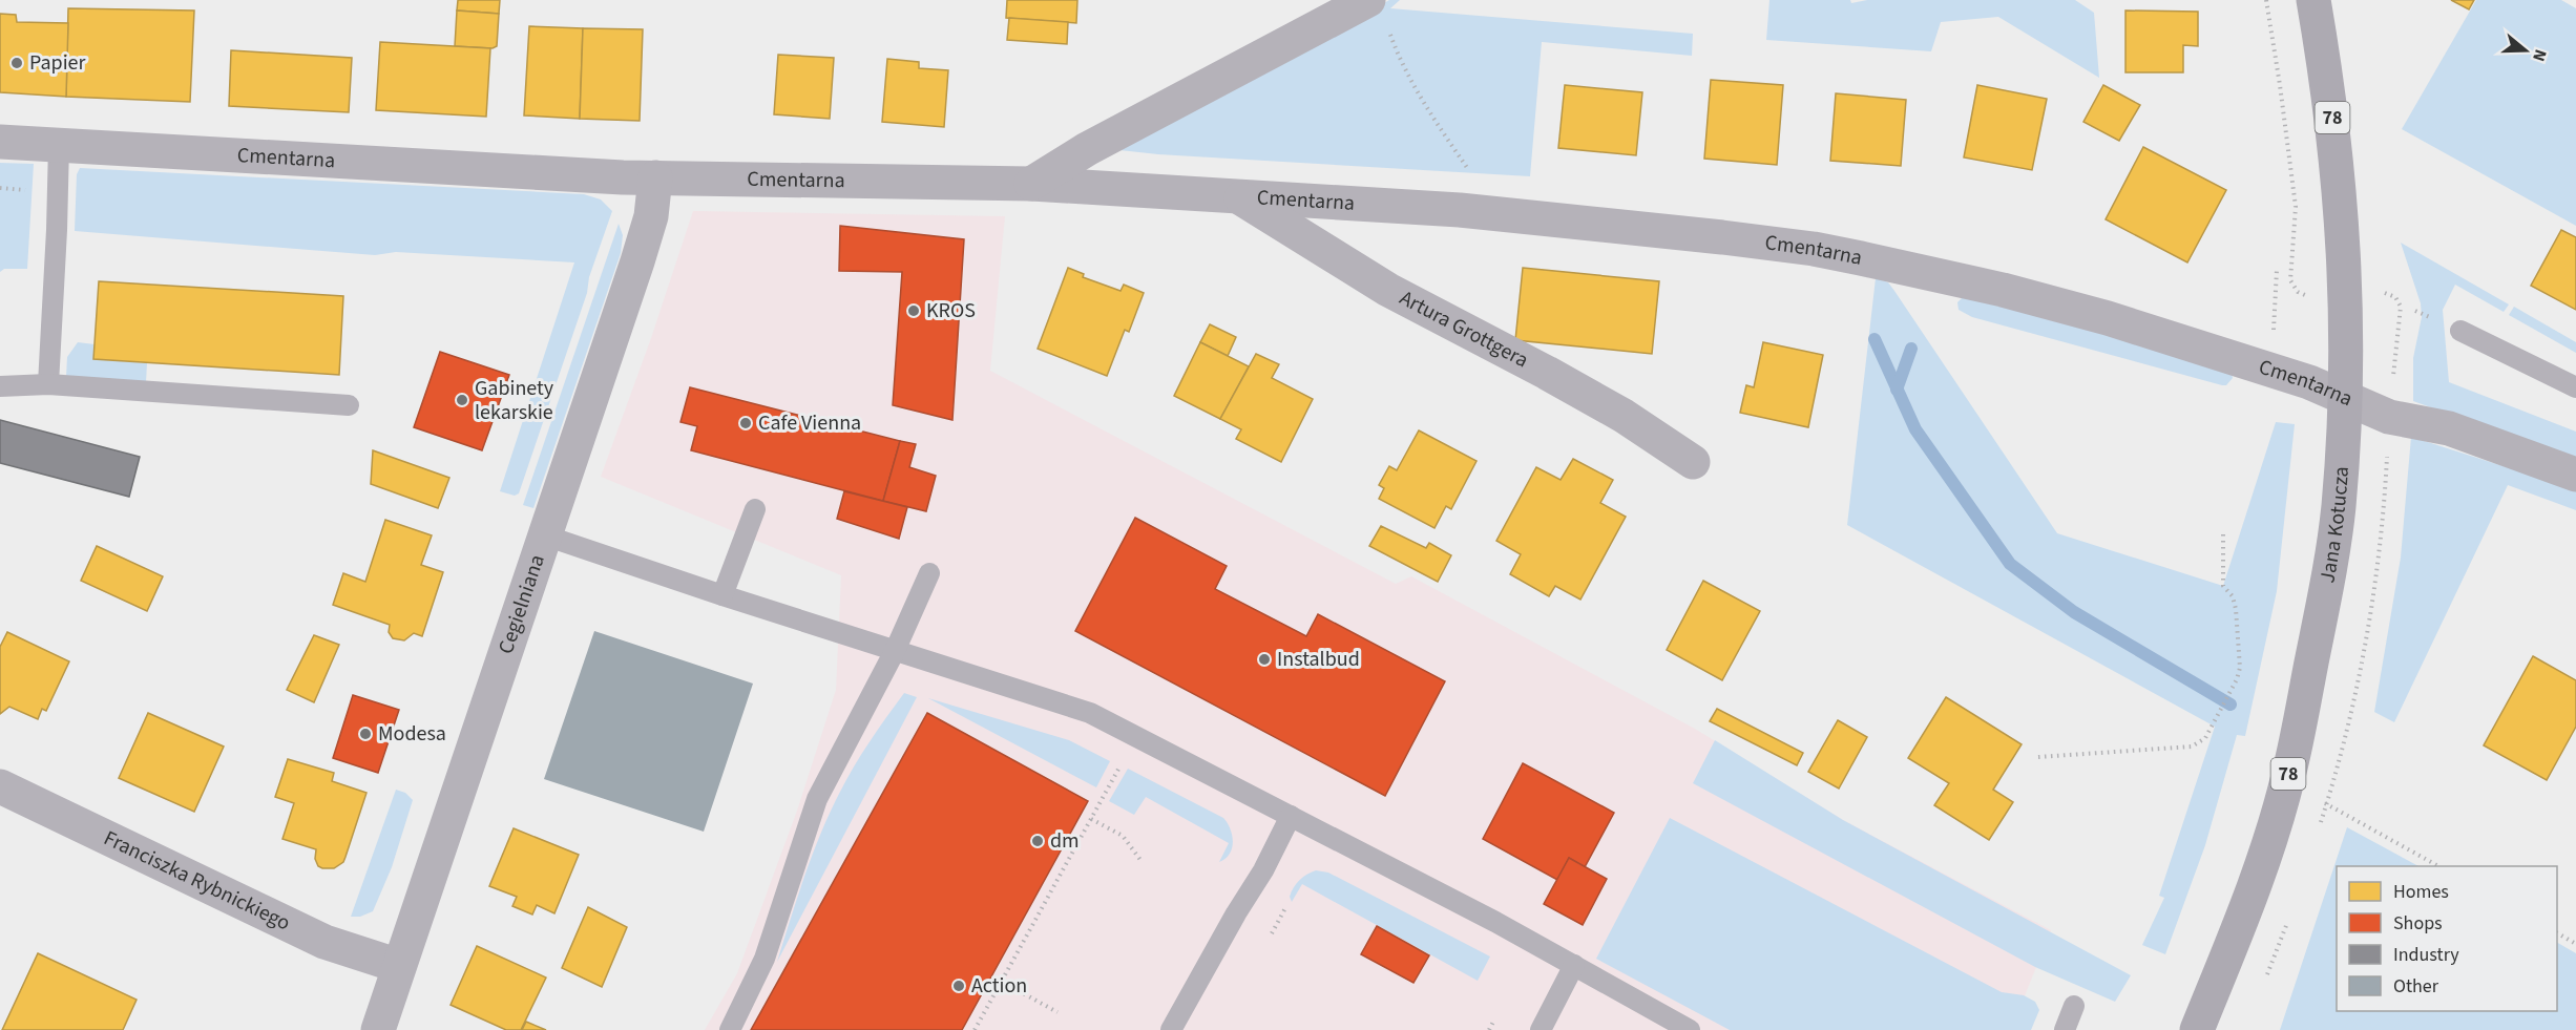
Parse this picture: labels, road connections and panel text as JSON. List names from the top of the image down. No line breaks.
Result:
{"streets":{"main road":["78","Jana Kotucza"],"street":["Cmentarna","Artura Grottgera","Cegielniana","Franciszka Rybnickiego"]},"crossings":[["Cmentarna","Artura Grottgera"],["Cmentarna","Jana Kotucza"],["Cmentarna","Cegielniana"],["Cegielniana","Franciszka Rybnickiego"]],"places":["Papier","KROS","Gabinety lekarskie","Cafe Vienna","Instalbud","Modesa","dm","Action"],"legend":["Homes","Shops","Industry","Other"],"north":"right"}
